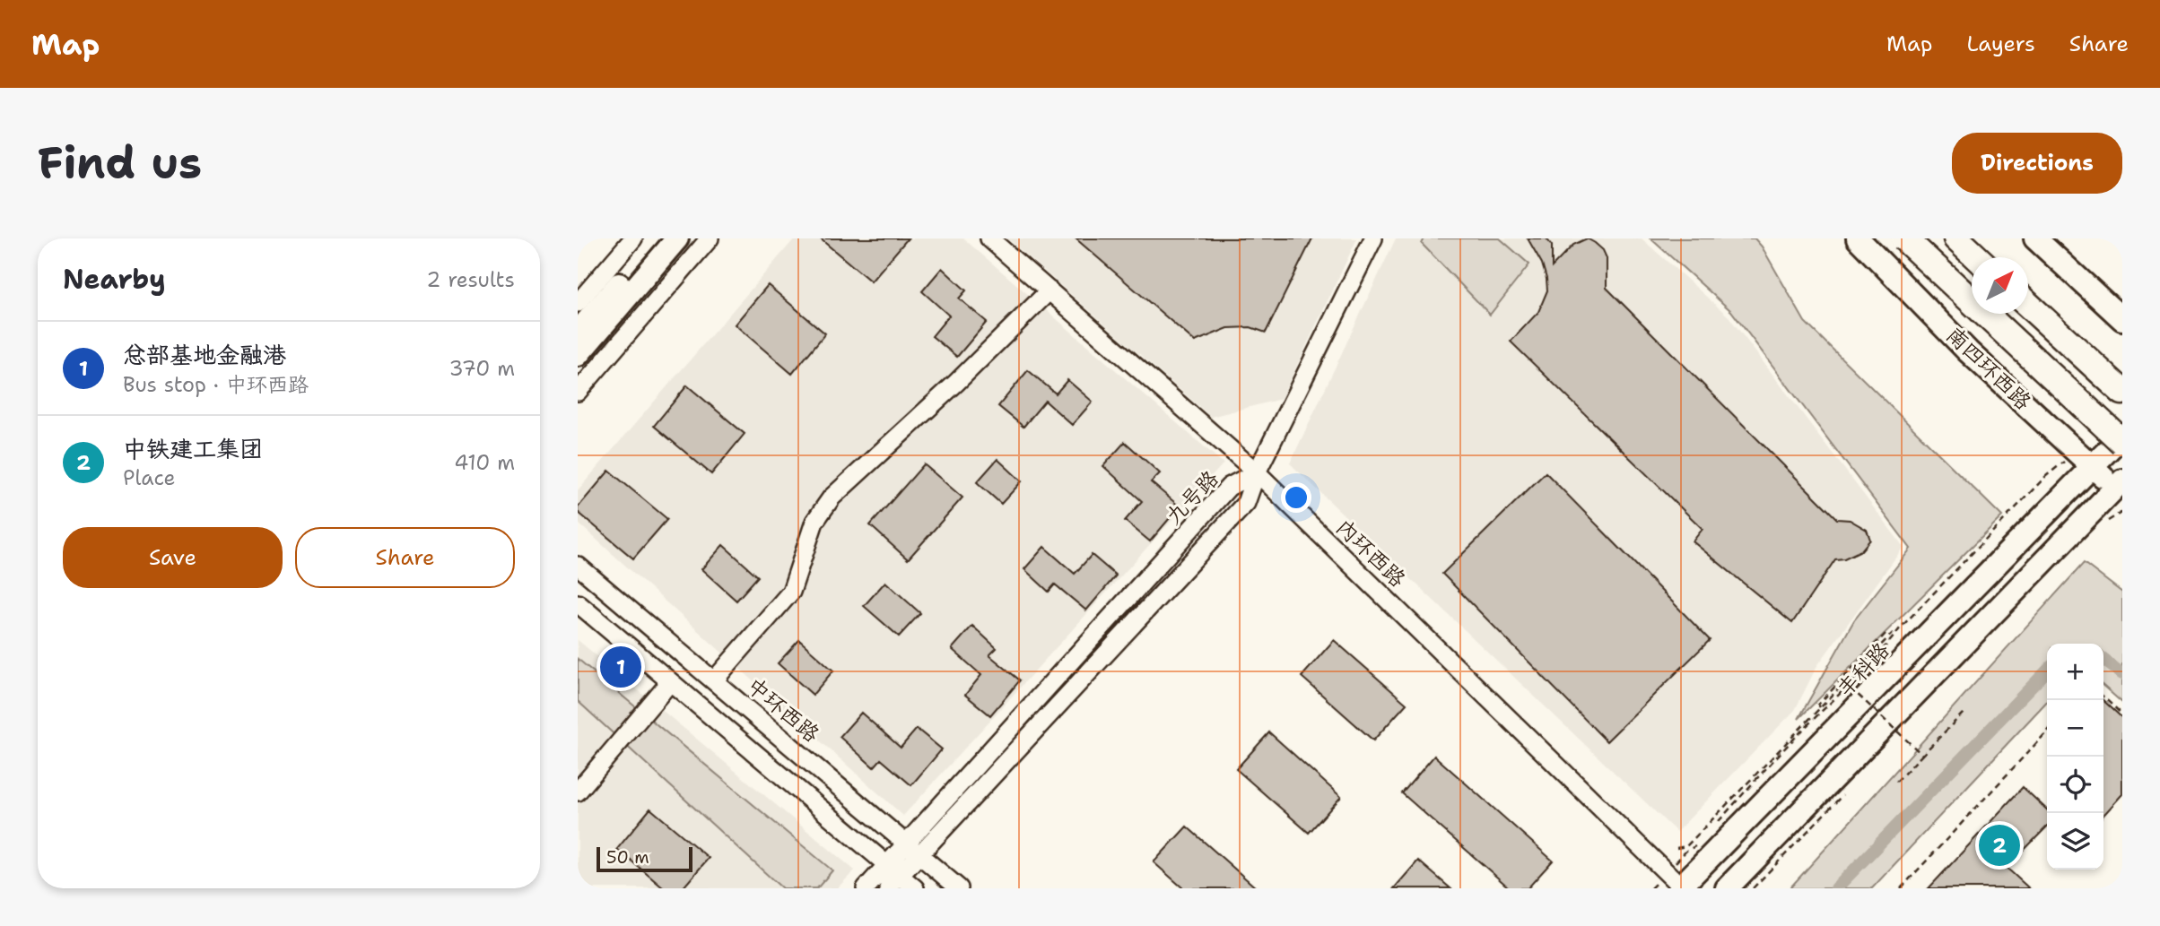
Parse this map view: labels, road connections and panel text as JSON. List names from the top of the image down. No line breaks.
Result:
{"streets":{"main road":["南四环西路","丰科路"],"street":["九号路","内环西路","中环西路"]},"crossings":[["南四环西路","丰科路"],["九号路","内环西路"],["九号路","中环西路"],["内环西路","丰科路"]],"scale_bar":"50 m","north":"top right","page":{"header":"Map","nav":["Map","Layers","Share"],"buttons":["Directions",["Save","Share"]],"title":"Find us","heading":["Nearby","2 results"],"list":[{"mark":"1","name":"总部基地金融港","note":"Bus stop · 中环西路","value":"370 m"},{"mark":"2","name":"中铁建工集团","note":"Place","value":"410 m"}],"pins":["1","2"],"map_buttons":["+","−"],"scale":"50 m"}}
